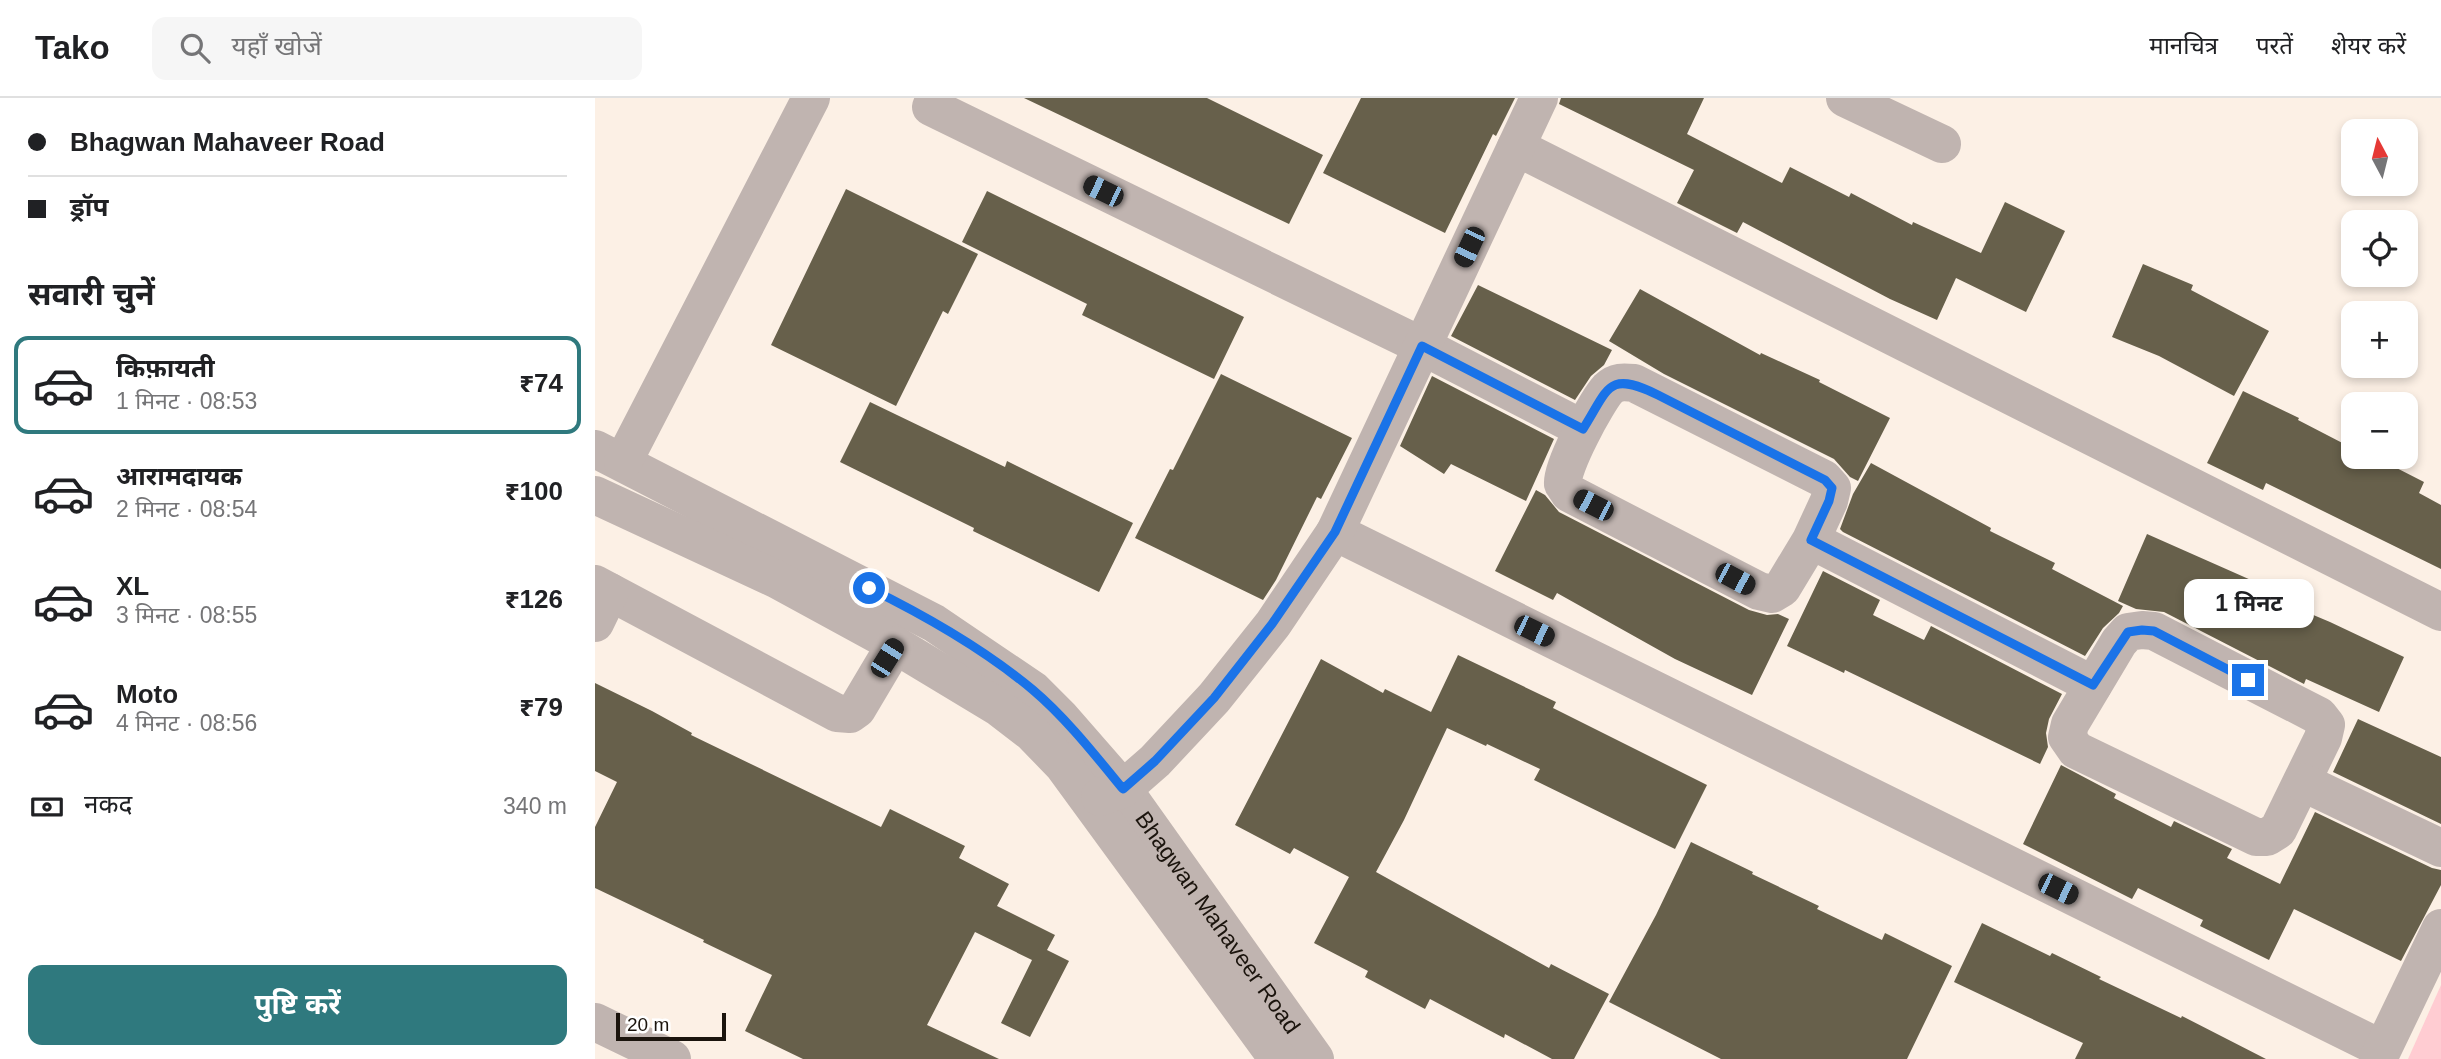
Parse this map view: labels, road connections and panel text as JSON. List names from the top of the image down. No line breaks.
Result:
{"streets":{"street":["Bhagwan Mahaveer Road"]},"scale_bar":"20 m","north":"top","page":{"header":"Tako","search":"यहाँ खोजें","nav":["मानचित्र","परतें","शेयर करें"],"banner":["Bhagwan Mahaveer Road","ड्रॉप"],"map_buttons":["+","−"],"heading":"सवारी चुनें","list":[{"name":"किफ़ायती","note":"1 मिनट · 08:53","value":"₹74"},{"name":"आरामदायक","note":"2 मिनट · 08:54","value":"₹100"},{"name":"XL","note":"3 मिनट · 08:55","value":"₹126"},{"name":"Moto","note":"4 मिनट · 08:56","value":"₹79"}],"bubble":"1 मिनट","pay":["नकद","340 m"],"buttons":"पुष्टि करें","scale":"20 m"}}
